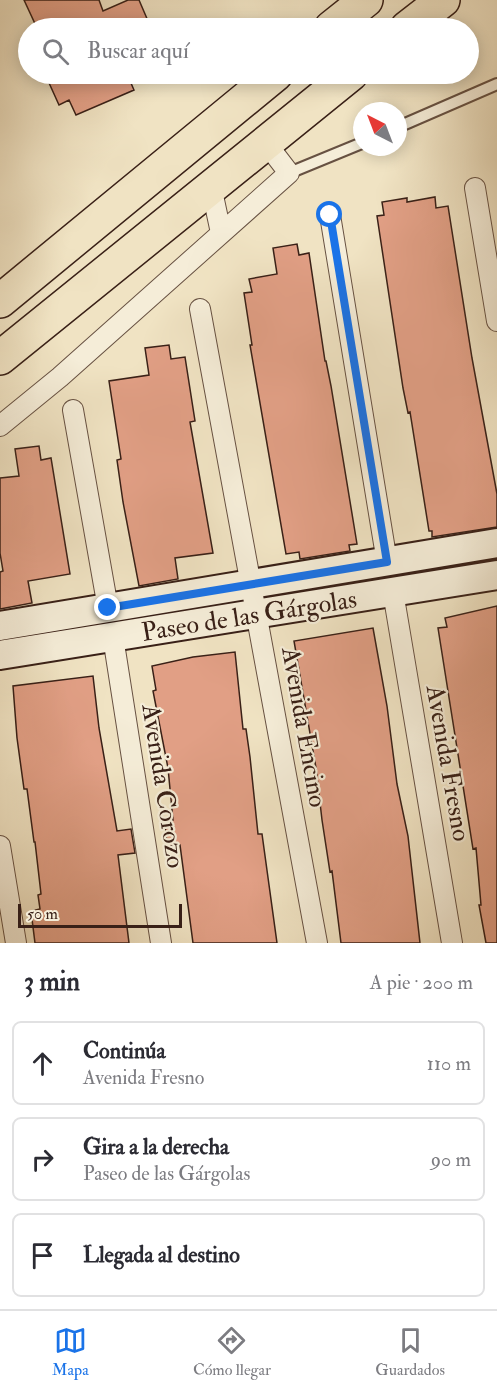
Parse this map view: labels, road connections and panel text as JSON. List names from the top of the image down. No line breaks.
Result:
{"streets":{"street":["Paseo de las Gárgolas","Avenida Encino","Avenida Fresno","Avenida Corozo"]},"crossings":[["Paseo de las Gárgolas","Avenida Encino"],["Paseo de las Gárgolas","Avenida Fresno"],["Paseo de las Gárgolas","Avenida Corozo"]],"scale_bar":"50 m","north":"top left","page":{"search":"Buscar aquí","scale":"50 m","heading":["3 min","A pie · 200 m"],"list":[["Continúa","Avenida Fresno","110 m"],["Gira a la derecha","Paseo de las Gárgolas","90 m"],"Llegada al destino"],"nav":["Mapa","Cómo llegar","Guardados"]}}
